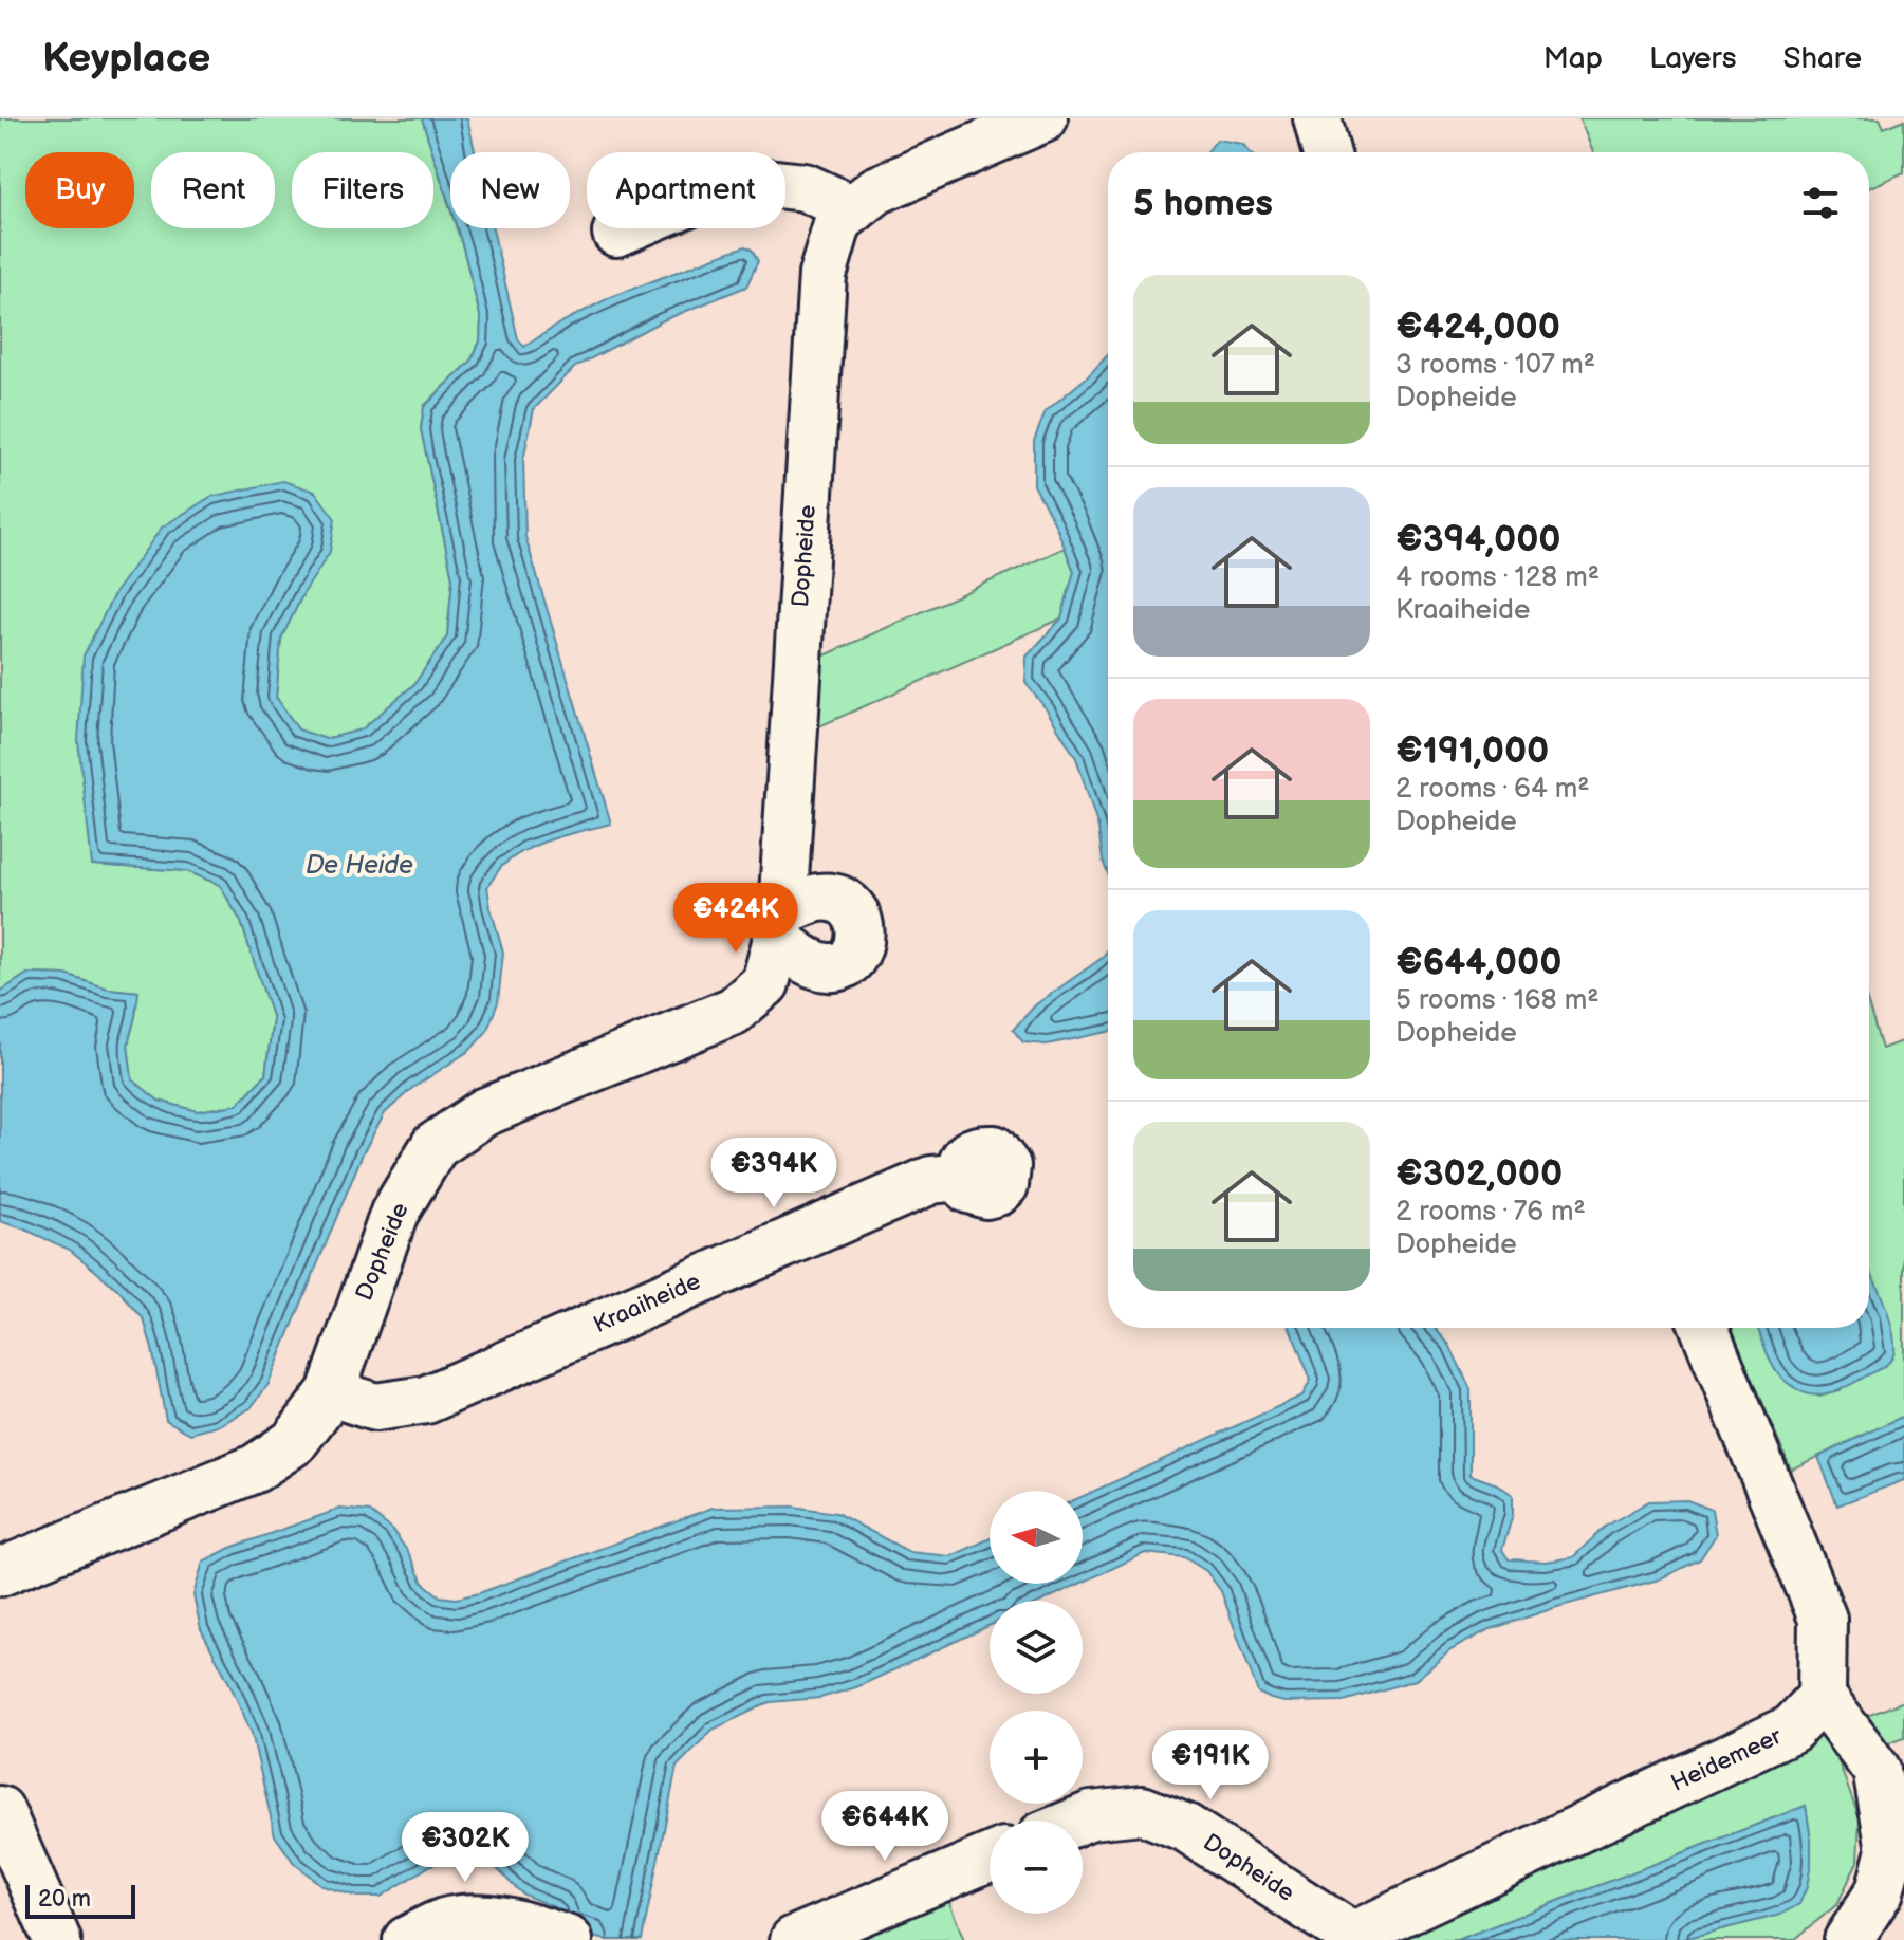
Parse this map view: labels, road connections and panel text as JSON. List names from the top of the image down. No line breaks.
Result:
{"streets":{"street":["Dopheide","Kraaiheide","Heidemeer"]},"crossings":[["Dopheide","Kraaiheide"],["Dopheide","Heidemeer"]],"water":["De Heide"],"scale_bar":"20 m","north":"left","page":{"header":"Keyplace","nav":["Map","Layers","Share"],"chip":["Buy","Rent","Filters","New","Apartment"],"heading":"5 homes","list":[{"name":"€424,000","note":"3 rooms · 107 m² · Dopheide"},{"name":"€394,000","note":"4 rooms · 128 m² · Kraaiheide"},{"name":"€191,000","note":"2 rooms · 64 m² · Dopheide"},{"name":"€644,000","note":"5 rooms · 168 m² · Dopheide"},{"name":"€302,000","note":"2 rooms · 76 m² · Dopheide"}],"price":["€424K","€394K","€191K","€644K","€302K"],"map_buttons":["+","−"],"scale":"20 m"}}
